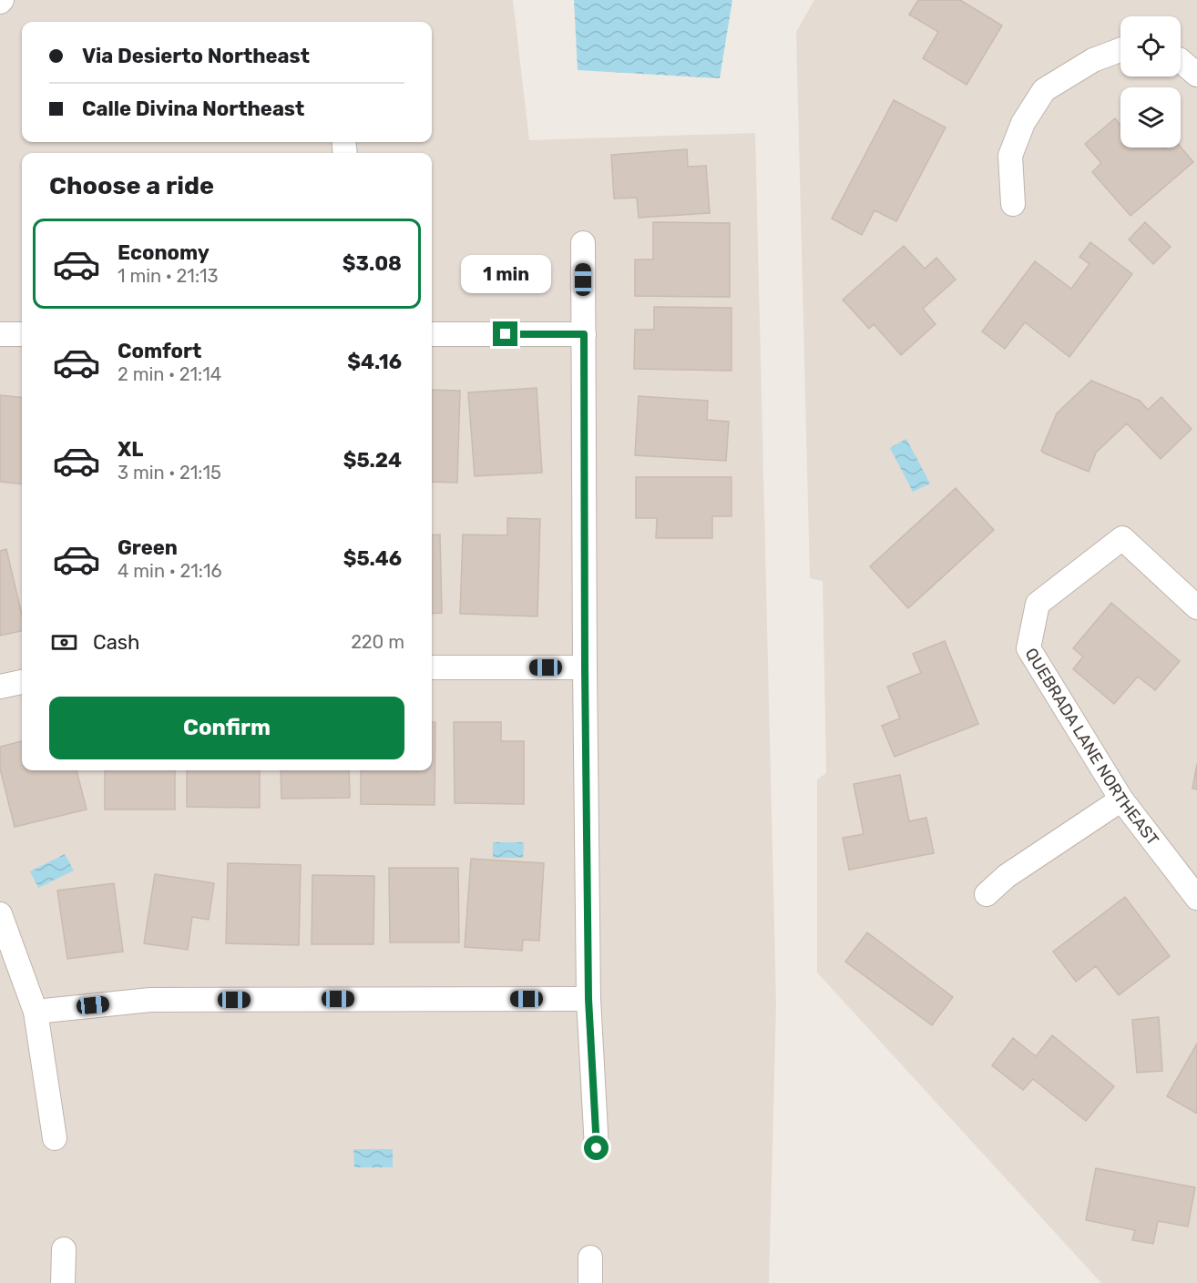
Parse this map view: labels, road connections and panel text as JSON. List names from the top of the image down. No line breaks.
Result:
{"streets":{"street":["QUEBRADA LANE NORTHEAST"]},"page":{"banner":["Via Desierto Northeast","Calle Divina Northeast"],"heading":"Choose a ride","list":[{"name":"Economy","note":"1 min · 21:13","value":"$3.08"},{"name":"Comfort","note":"2 min · 21:14","value":"$4.16"},{"name":"XL","note":"3 min · 21:15","value":"$5.24"},{"name":"Green","note":"4 min · 21:16","value":"$5.46"}],"bubble":"1 min","pay":["Cash","220 m"],"buttons":"Confirm"}}
